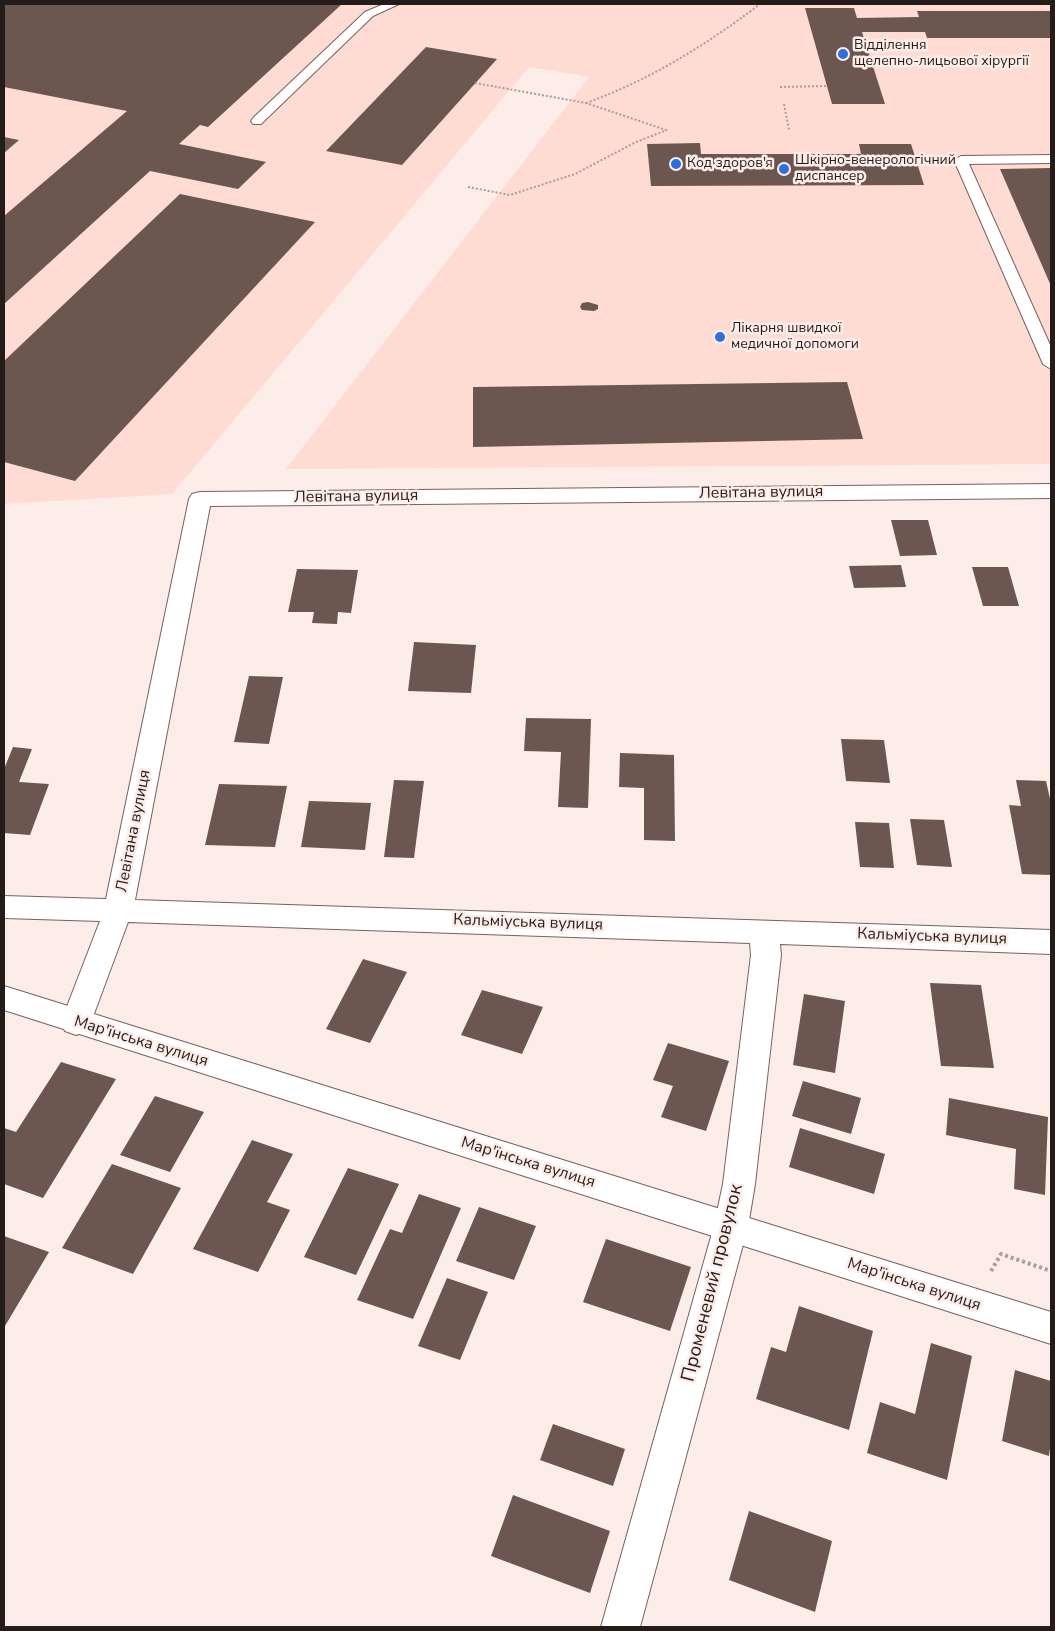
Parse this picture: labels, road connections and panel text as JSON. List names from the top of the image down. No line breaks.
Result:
{"streets":{"street":["Левітана вулиця","Кальміуська вулиця","Мар'їнська вулиця","Променевий провулок"]},"crossings":[["Левітана вулиця","Кальміуська вулиця"],["Левітана вулиця","Мар'їнська вулиця"],["Кальміуська вулиця","Променевий провулок"],["Мар'їнська вулиця","Променевий провулок"]],"places":["Відділення щелепно-лицьової хірургії","Код здоров'я","Шкірно-венерологічний диспансер","Лікарня швидкої медичної допомоги"]}
